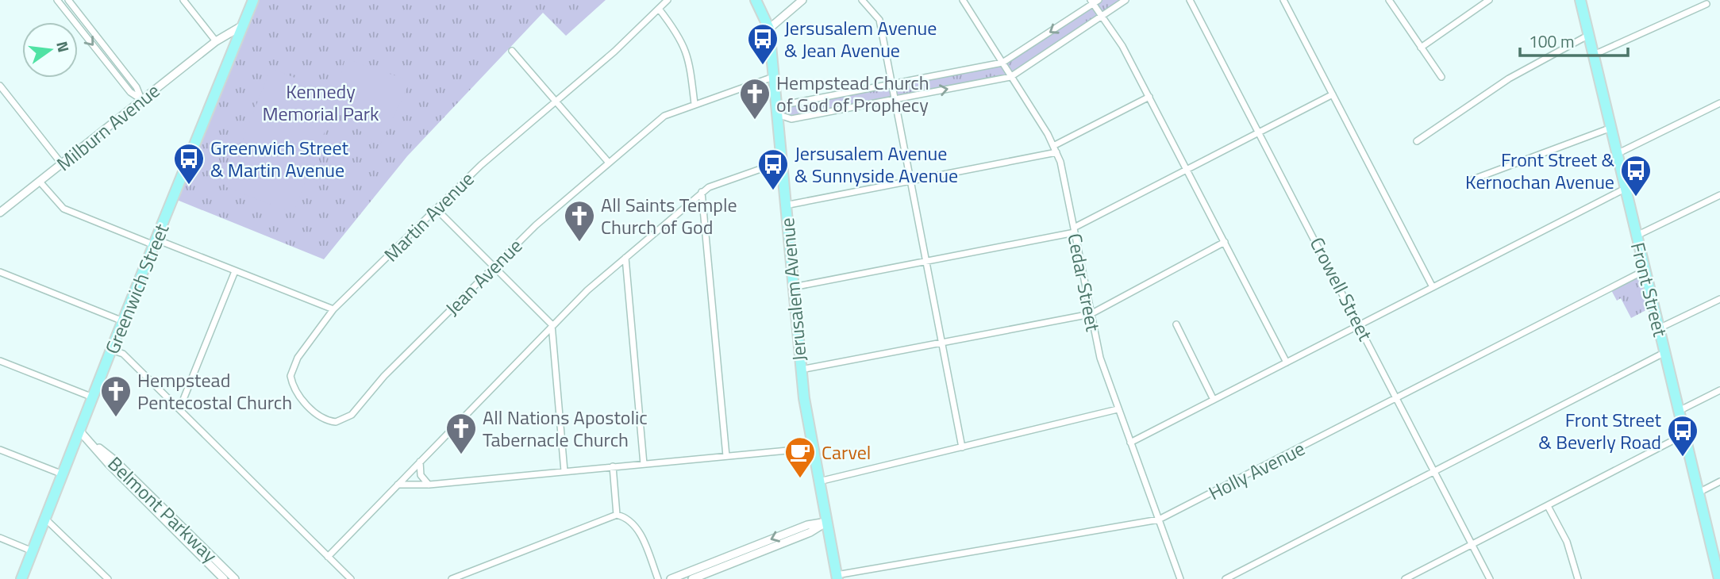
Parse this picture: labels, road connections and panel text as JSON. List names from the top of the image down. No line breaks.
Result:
{"streets":{"main road":["Greenwich Street","Jerusalem Avenue","Front Street"],"street":["Milburn Avenue","Martin Avenue","Jean Avenue","Cedar Street","Crowell Street","Holly Avenue","Belmont Parkway"]},"crossings":[["Milburn Avenue","Greenwich Street"],["Martin Avenue","Jean Avenue"],["Jean Avenue","Jerusalem Avenue"],["Cedar Street","Holly Avenue"],["Greenwich Street","Belmont Parkway"],["Crowell Street","Holly Avenue"],["Jerusalem Avenue","Holly Avenue"],["Front Street","Holly Avenue"]],"parks":["Kennedy Memorial Park"],"places":{"bus stop":["Jersusalem Avenue & Jean Avenue","Greenwich Street & Martin Avenue","Jersusalem Avenue & Sunnyside Avenue","Front Street & Kernochan Avenue","Front Street & Beverly Road"],"church":["Hempstead Church of God of Prophecy","All Saints Temple Church of God","Hempstead Pentecostal Church","All Nations Apostolic Tabernacle Church"],"cafe":["Carvel"]},"scale_bar":"100 m","north":"right"}
